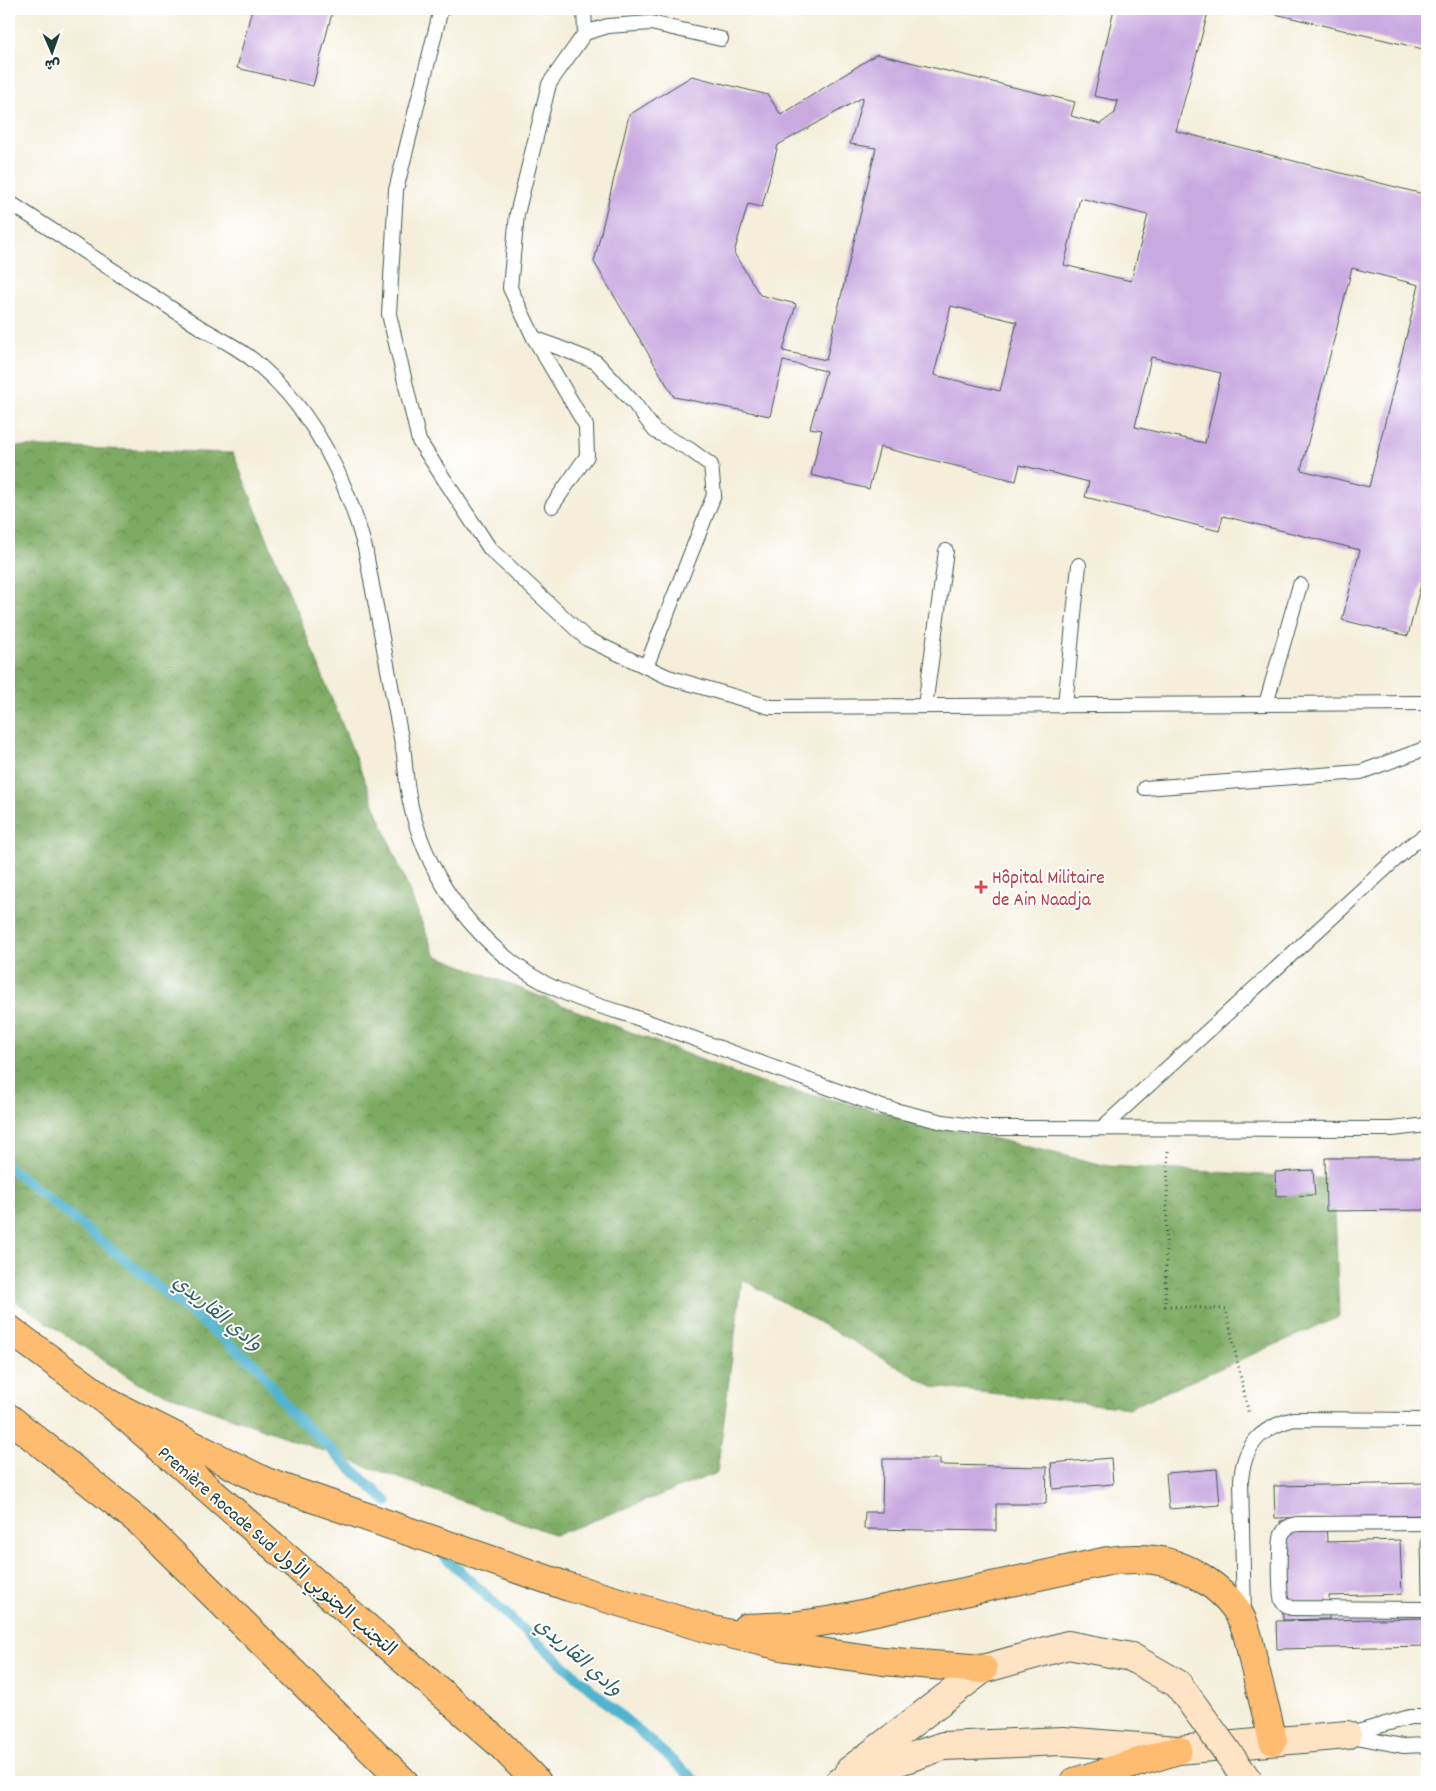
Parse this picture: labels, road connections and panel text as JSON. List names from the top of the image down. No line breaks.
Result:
{"streets":{"highway":["Première Rocade Sud التجنب الجنوبي الأول"]},"water":["وادي القاريدي"],"places":{"health":["Hôpital Militaire de Ain Naadja"]},"north":"bottom"}
